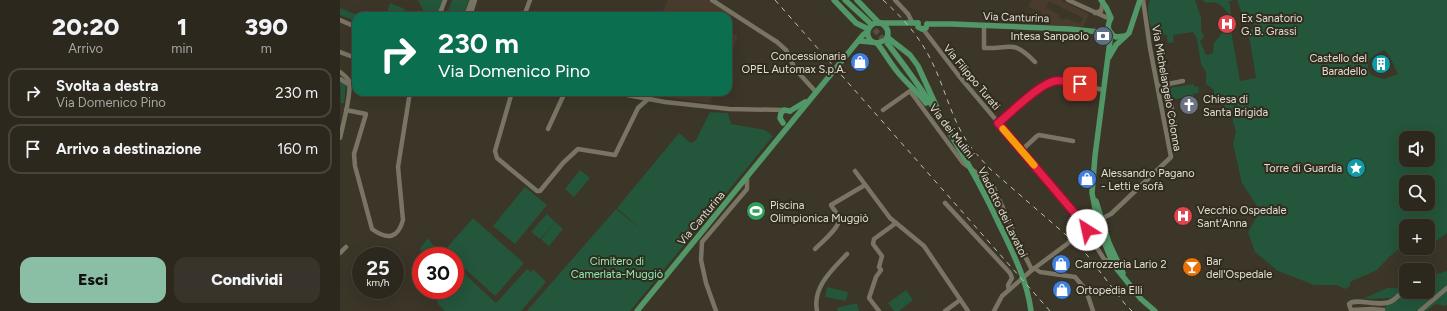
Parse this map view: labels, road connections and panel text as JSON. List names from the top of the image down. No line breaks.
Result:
{"streets":{"main road":["Via Canturina","Viadotto dei Lavatoi"],"street":["Via Filippo Turati","Via Michelangelo Colonna","Via dei Mulini"]},"crossings":[["Via Canturina","Via Filippo Turati"]],"parks":["Cimitero di Camerlata-Muggiò"],"places":{"hospital":["Ex Sanatorio G. B. Grassi","Vecchio Ospedale Sant'Anna"],"bank":["Intesa Sanpaolo"],"shop":["Concessionaria OPEL Automax S.p.A.","Alessandro Pagano - Letti e sofà","Carrozzeria Lario 2","Ortopedia Elli"],"building":["Castello del Baradello"],"church":["Chiesa di Santa Brigida"],"place":["Torre di Guardia"],"sports":["Piscina Olimpionica Muggiò"],"bar":["Bar dell'Ospedale"]},"page":{"eta":["20:20","Arrivo","1","min","390","m"],"turn":["230 m","Via Domenico Pino"],"list":[{"name":"Svolta a destra","note":"Via Domenico Pino","value":"230 m"},{"name":"Arrivo a destinazione","value":"160 m"}],"map_buttons":["+","−"],"speed":"25 km/h","limit":"30","buttons":["Esci","Condividi"]}}
